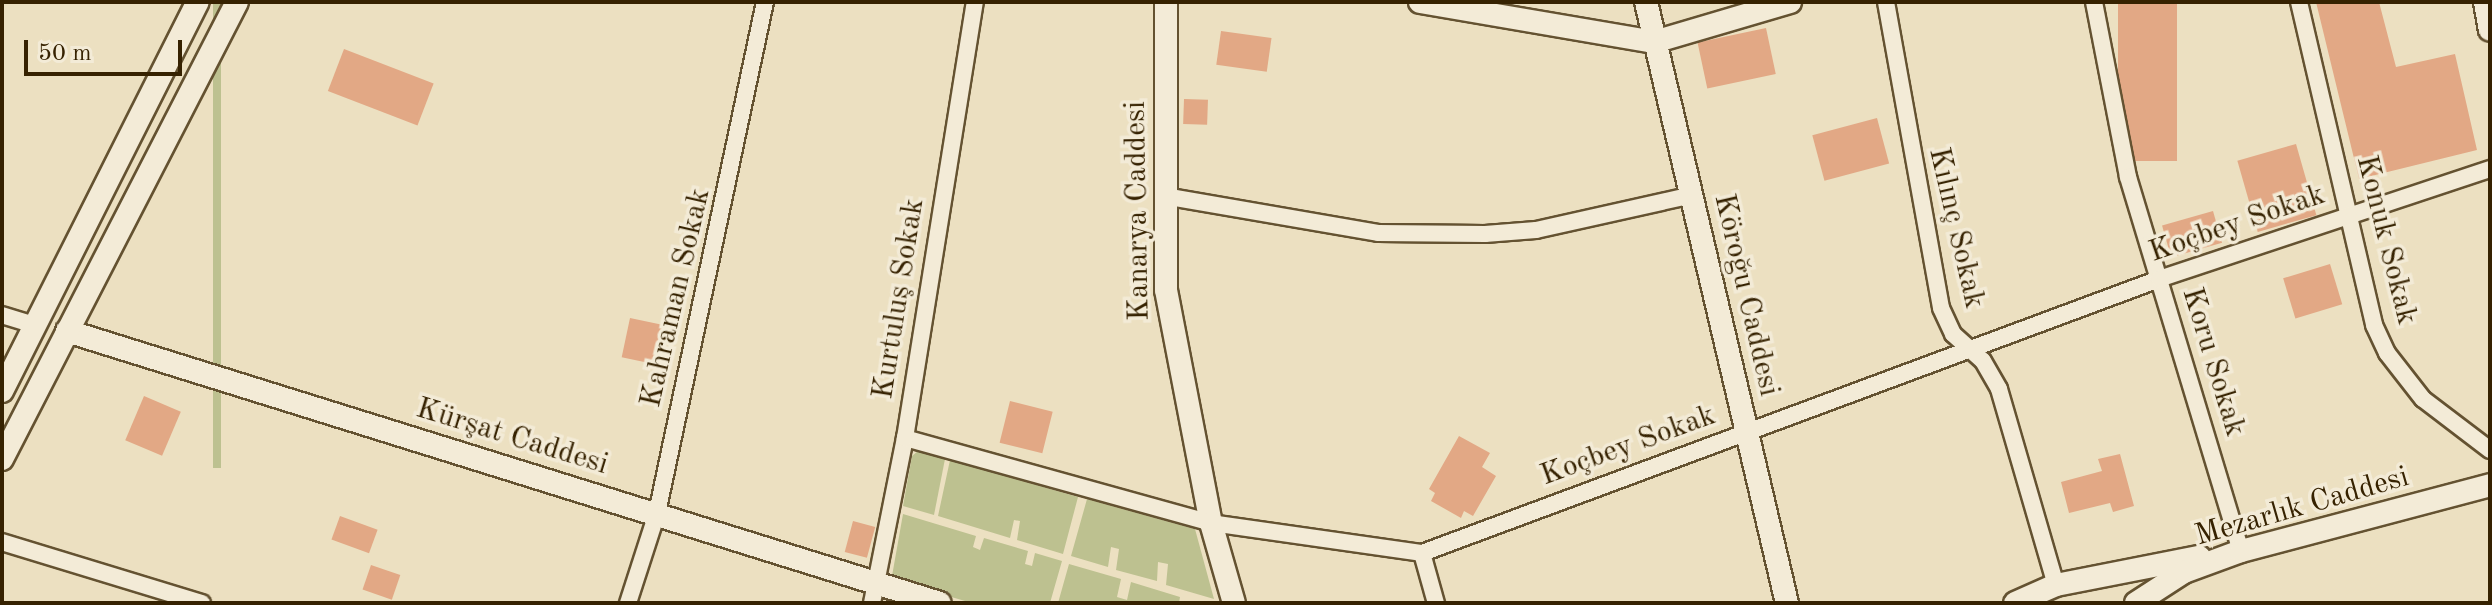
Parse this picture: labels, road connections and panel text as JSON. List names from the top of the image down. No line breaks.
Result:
{"streets":{"street":["Kanarya Caddesi","Koçbey Sokak","Kılınç Sokak","Konuk Sokak","Köroğu Caddesi","Kahraman Sokak","Kurtuluş Sokak","Koru Sokak","Kürşat Caddesi","Mezarlık Caddesi"]},"crossings":[["Kanarya Caddesi","Koçbey Sokak"],["Koçbey Sokak","Kılınç Sokak"],["Koçbey Sokak","Konuk Sokak"],["Koçbey Sokak","Köroğu Caddesi"],["Koçbey Sokak","Kurtuluş Sokak"],["Koçbey Sokak","Koru Sokak"],["Kahraman Sokak","Kürşat Caddesi"],["Kurtuluş Sokak","Kürşat Caddesi"],["Koru Sokak","Mezarlık Caddesi"]],"scale_bar":"50 m"}
